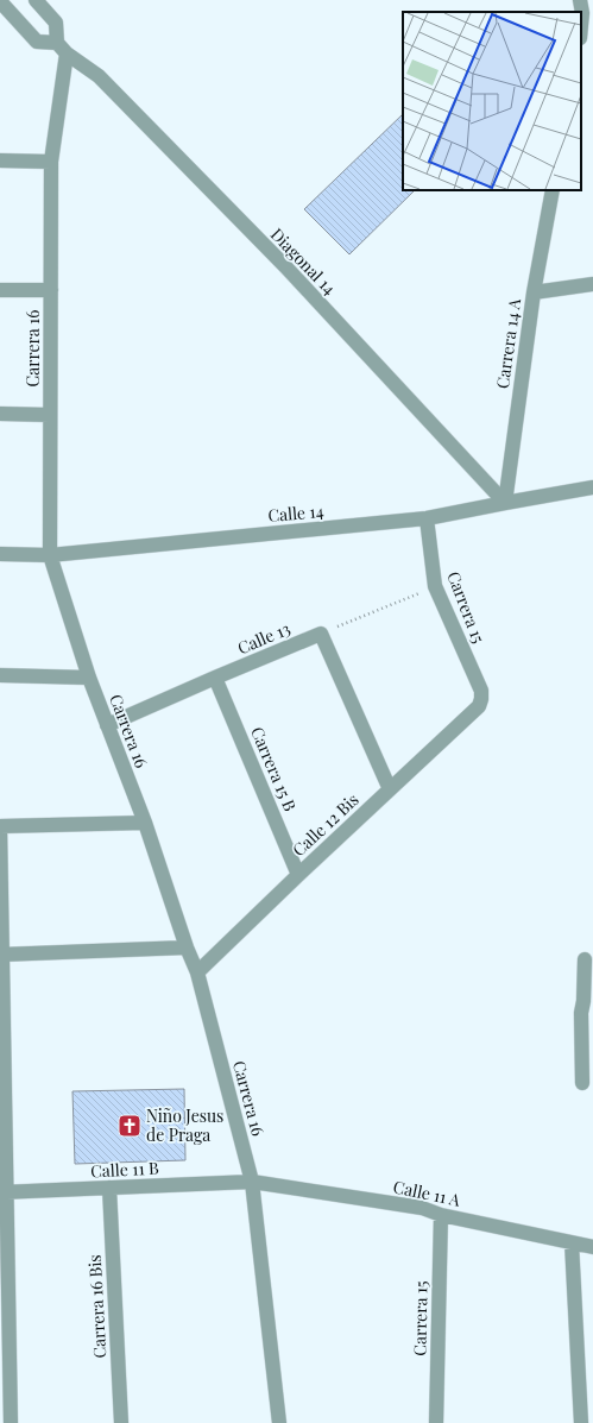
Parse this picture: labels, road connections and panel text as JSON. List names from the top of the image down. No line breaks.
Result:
{"streets":{"street":["Diagonal 14","Carrera 14 A","Carrera 16","Calle 14","Carrera 15","Calle 13","Carrera 15 B","Calle 12 Bis","Calle 11 B","Calle 11 A","Carrera 16 Bis"]},"crossings":[["Diagonal 14","Carrera 14 A"],["Diagonal 14","Carrera 16"],["Diagonal 14","Calle 14"],["Carrera 14 A","Calle 14"],["Carrera 16","Calle 14"],["Carrera 16","Calle 13"],["Carrera 16","Calle 12 Bis"],["Carrera 16","Calle 11 B"],["Carrera 16","Calle 11 A"],["Calle 14","Carrera 15"],["Carrera 15","Calle 12 Bis"],["Carrera 15","Calle 11 A"],["Calle 13","Carrera 15 B"],["Carrera 15 B","Calle 12 Bis"],["Calle 11 B","Calle 11 A"],["Calle 11 B","Carrera 16 Bis"]],"places":{"church":["Niño Jesus de Praga"]}}
